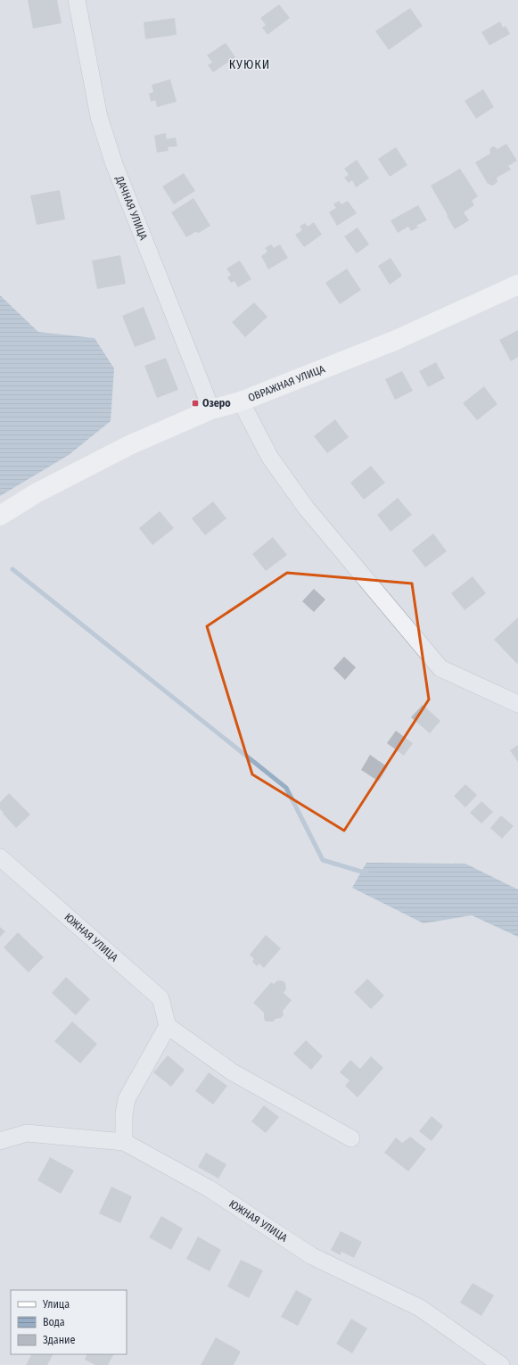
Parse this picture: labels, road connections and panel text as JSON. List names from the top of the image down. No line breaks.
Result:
{"streets":{"street":["ДАЧНАЯ УЛИЦА","ОВРАЖНАЯ УЛИЦА","ЮЖНАЯ УЛИЦА"]},"crossings":[["ДАЧНАЯ УЛИЦА","ОВРАЖНАЯ УЛИЦА"]],"districts":["КУЮКИ"],"places":{"transit":["Озеро"]},"legend":["Улица","Вода","Здание"]}
